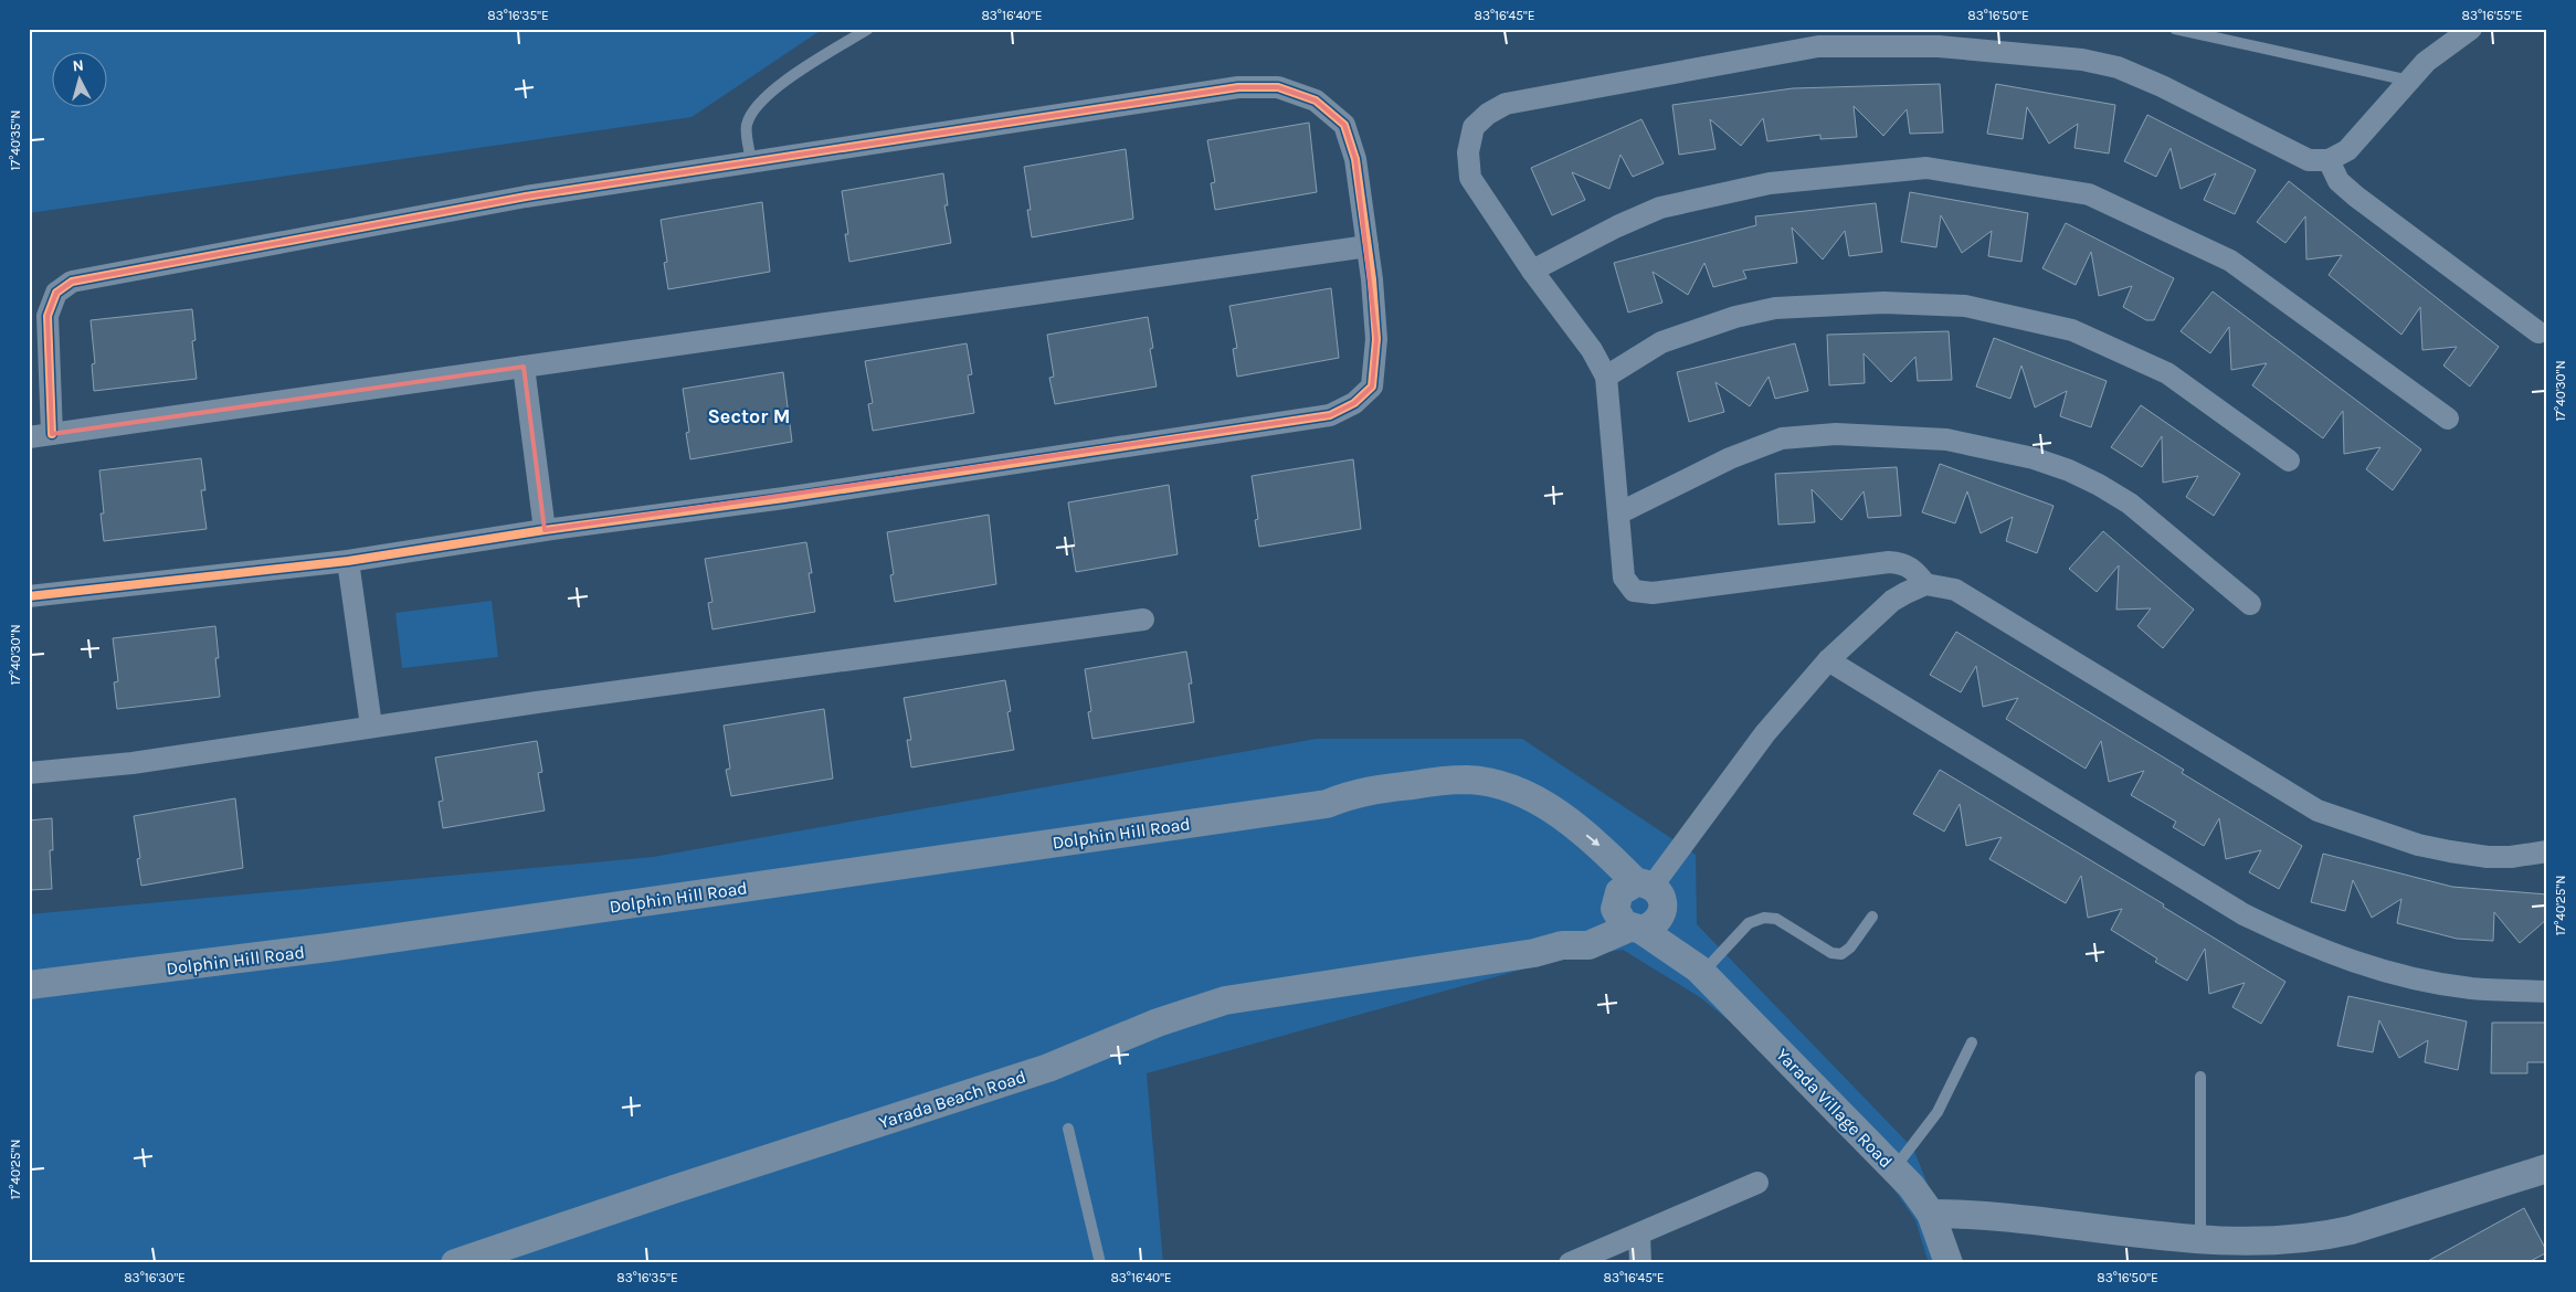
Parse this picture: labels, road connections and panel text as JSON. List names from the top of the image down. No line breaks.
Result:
{"streets":{"street":["Dolphin Hill Road","Yarada Beach Road","Yarada Village Road"]},"crossings":[["Dolphin Hill Road","Yarada Beach Road"],["Dolphin Hill Road","Yarada Village Road"],["Yarada Beach Road","Yarada Village Road"]],"districts":["Sector M"],"north":"top","coordinates":["83°16'35\"E","83°16'40\"E","83°16'45\"E","83°16'50\"E","83°16'55\"E","17°40'35\"N","17°40'30\"N","17°40'25\"N","83°16'30\"E"]}
